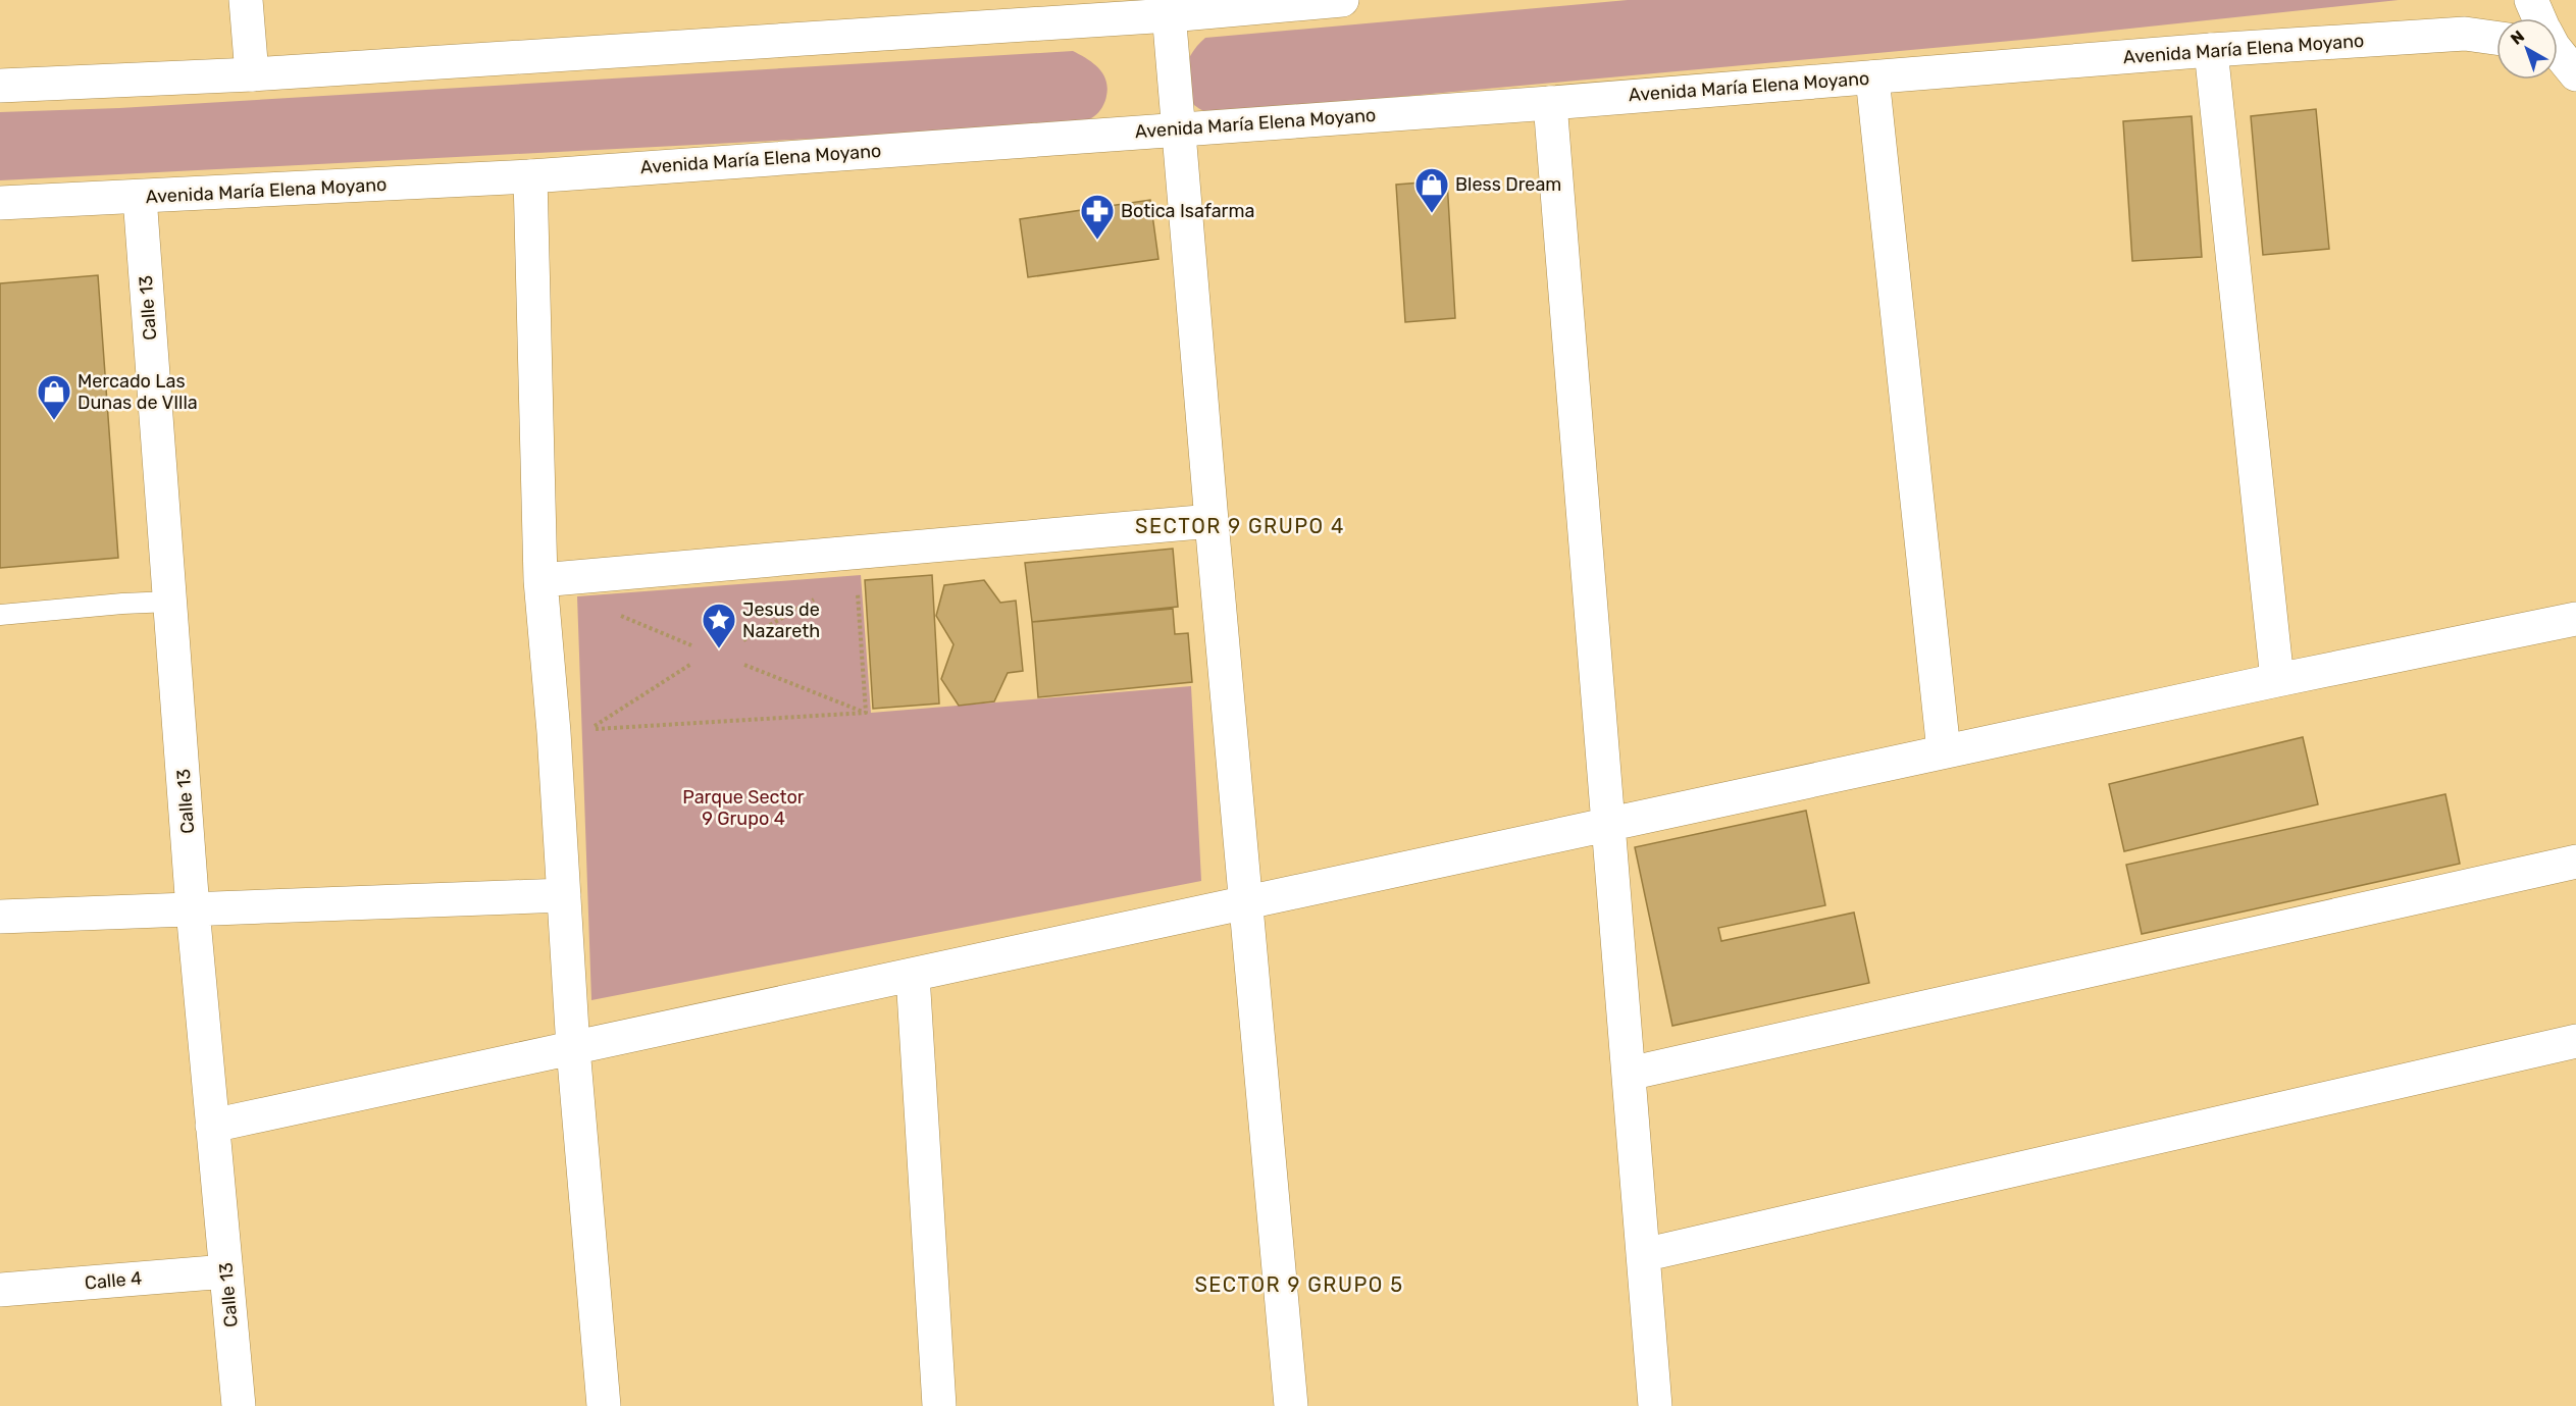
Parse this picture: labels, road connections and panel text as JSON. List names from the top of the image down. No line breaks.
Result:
{"streets":{"street":["Avenida María Elena Moyano","Calle 13","Calle 4"]},"crossings":[["Avenida María Elena Moyano","Calle 13"],["Calle 13","Calle 4"]],"districts":["SECTOR 9 GRUPO 4","SECTOR 9 GRUPO 5"],"parks":["Parque Sector 9 Grupo 4"],"places":{"shop":["Bless Dream","Mercado Las Dunas de VIlla"],"pharmacy":["Botica Isafarma"],"place":["Jesus de Nazareth"]},"north":"top left"}
